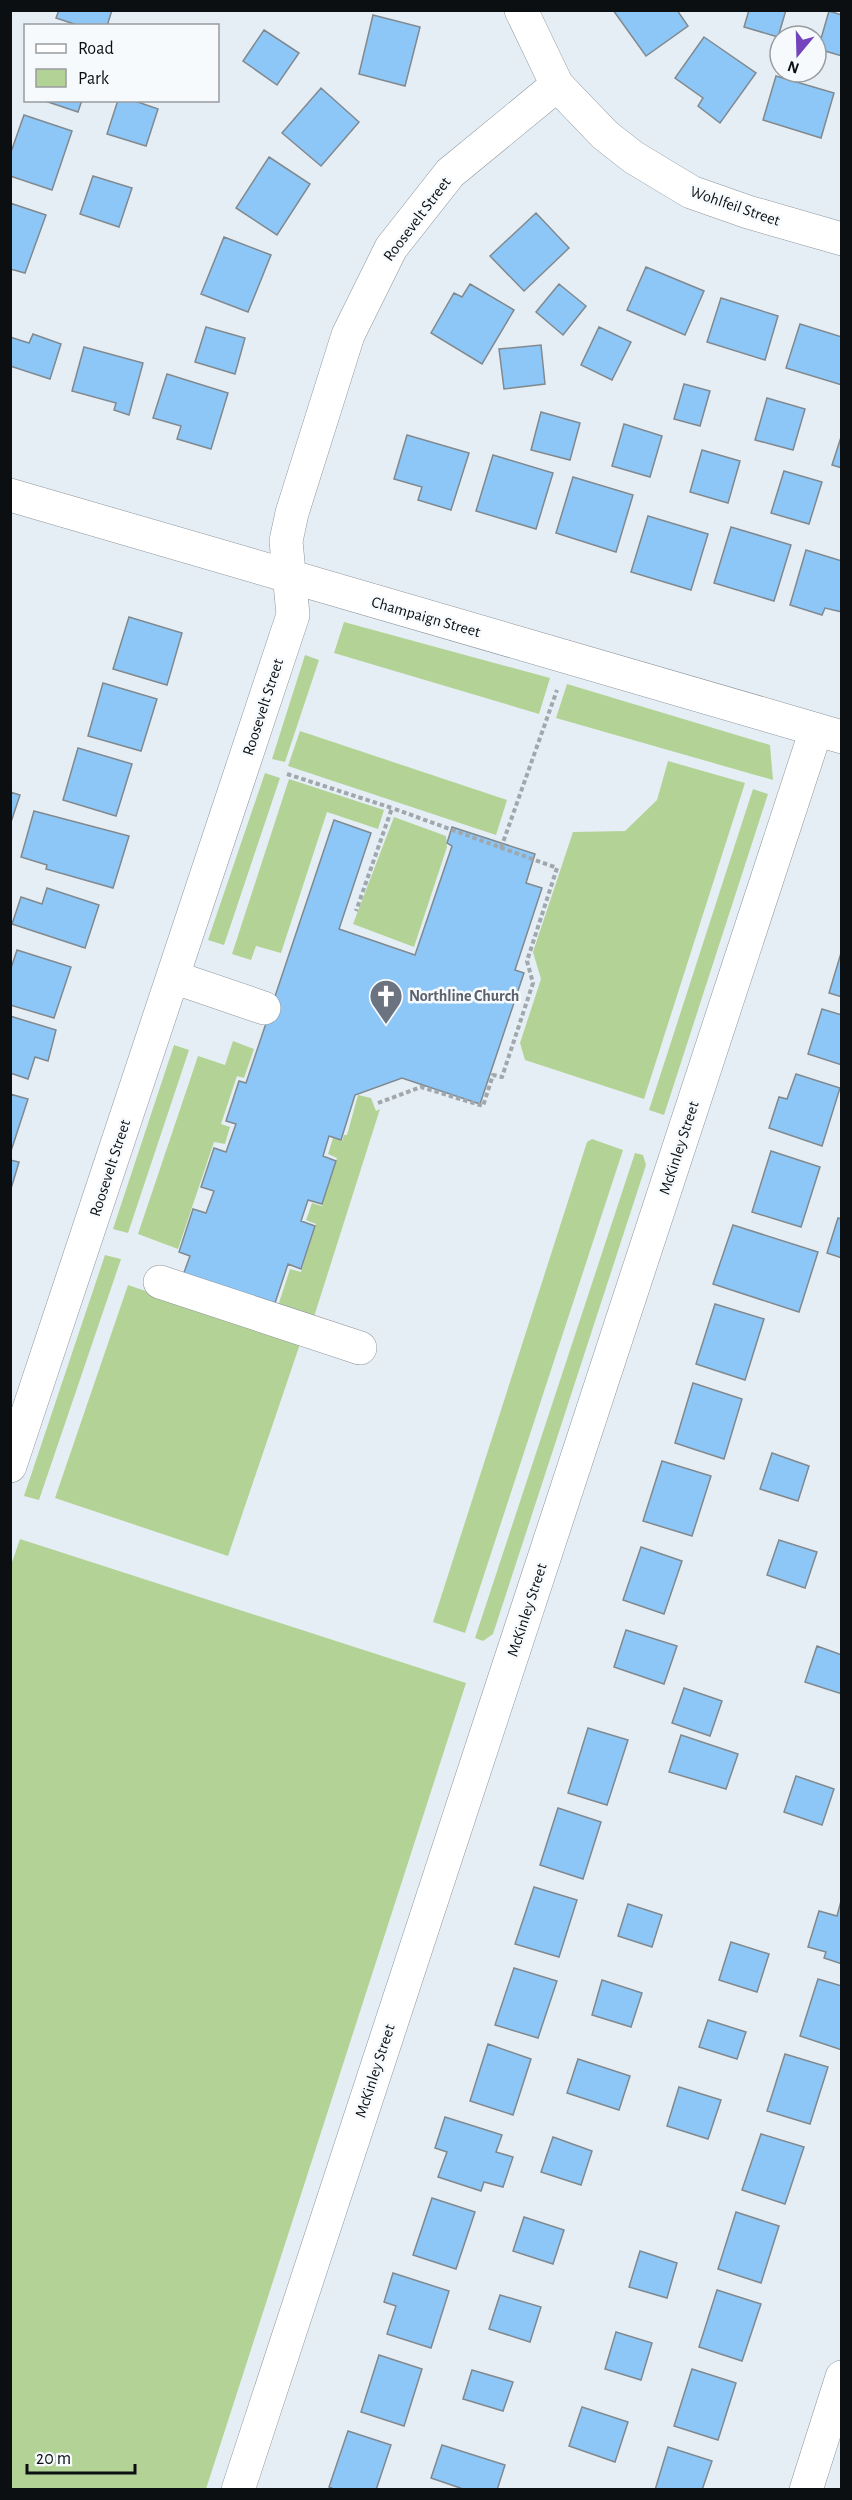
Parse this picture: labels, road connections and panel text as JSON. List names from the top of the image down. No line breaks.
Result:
{"streets":{"street":["Wohlfeil Street","Roosevelt Street","Champaign Street","McKinley Street"]},"crossings":[["Wohlfeil Street","Roosevelt Street"],["Roosevelt Street","Champaign Street"],["Champaign Street","McKinley Street"]],"places":{"church":["Northline Church"]},"legend":["Road","Park"],"scale_bar":"20 m","north":"bottom"}
